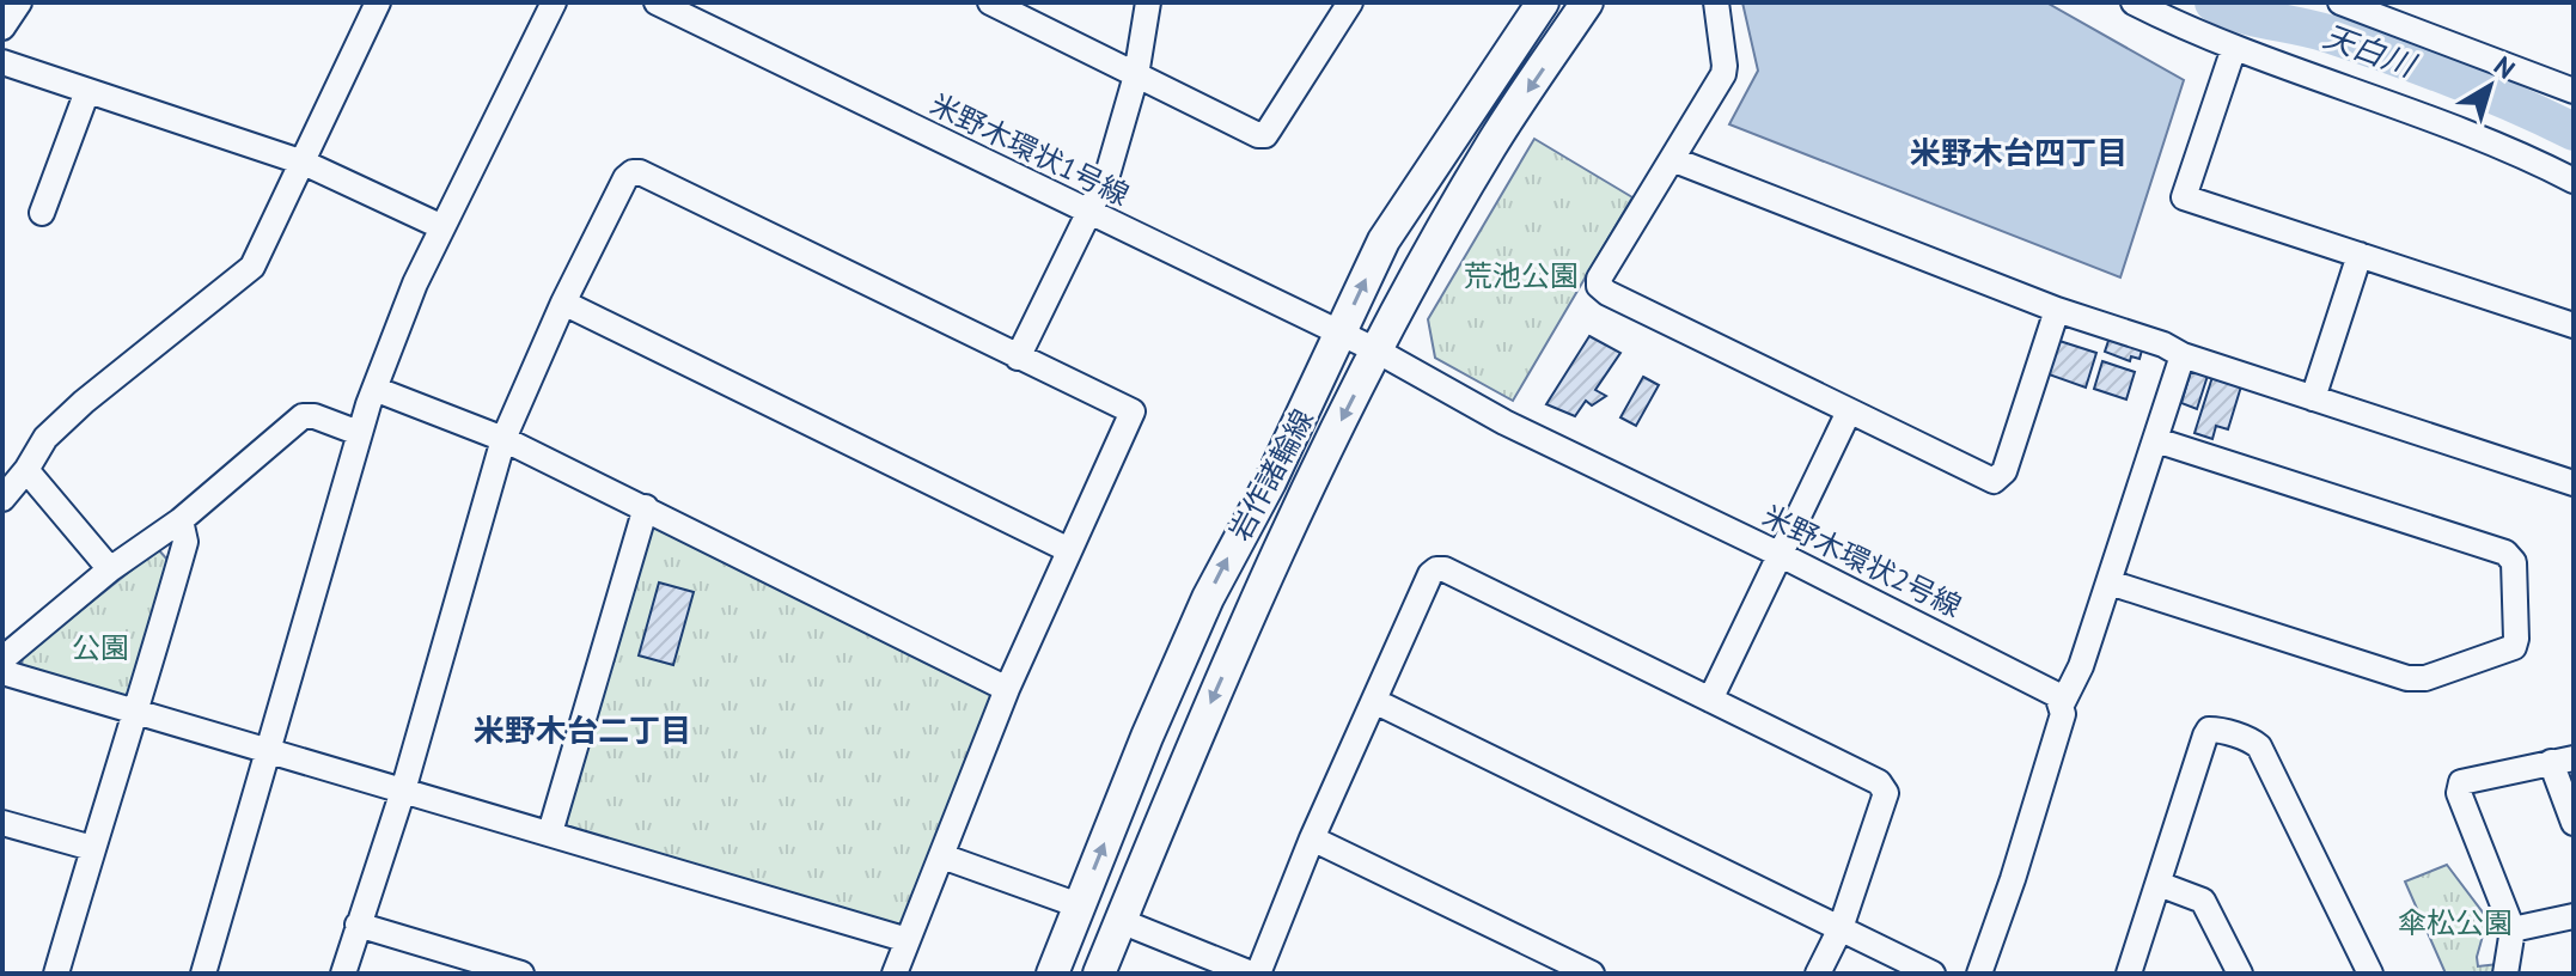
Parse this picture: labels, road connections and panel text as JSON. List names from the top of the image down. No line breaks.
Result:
{"streets":{"main road":["岩作諸輪線"],"street":["米野木環状1号線","米野木環状2号線"]},"crossings":[["米野木環状1号線","岩作諸輪線"],["米野木環状1号線","米野木環状2号線"],["岩作諸輪線","米野木環状2号線"]],"districts":["米野木台四丁目","米野木台二丁目"],"water":["天白川"],"parks":["荒池公園","公園","傘松公園"],"north":"top right"}
